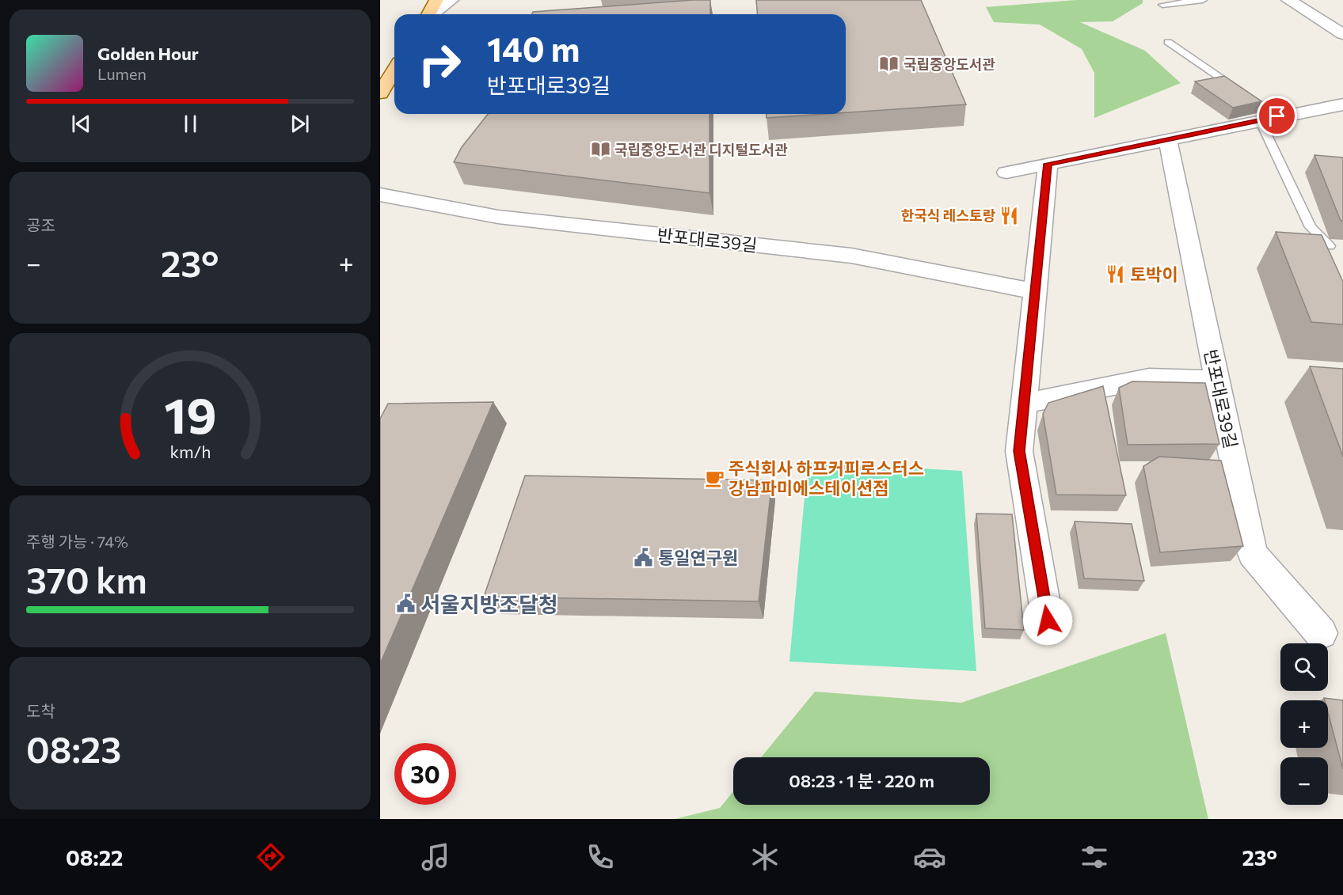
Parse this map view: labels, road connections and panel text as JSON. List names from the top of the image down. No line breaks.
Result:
{"streets":{"street":["반포대로39길"]},"places":{"library":["국립중앙도서관","국립중앙도서관 디지털도서관"],"restaurant":["한국식 레스토랑","토박이"],"cafe":["주식회사 하프커피로스터스 강남파미에스테이션점"],"public building":["통일연구원","서울지방조달청"]},"page":{"turn":["140 m","반포대로39길"],"song":["Golden Hour","Lumen"],"tile":["공조",["주행 가능 · 74%","370 km"],["도착","08:23"]],"heat":["−","23°","+"],"map_buttons":["+","−"],"limit":"30","trip":"08:23 · 1 분 · 220 m","tabs":["08:22","23°"],"gauge":["19","km/h"]}}
